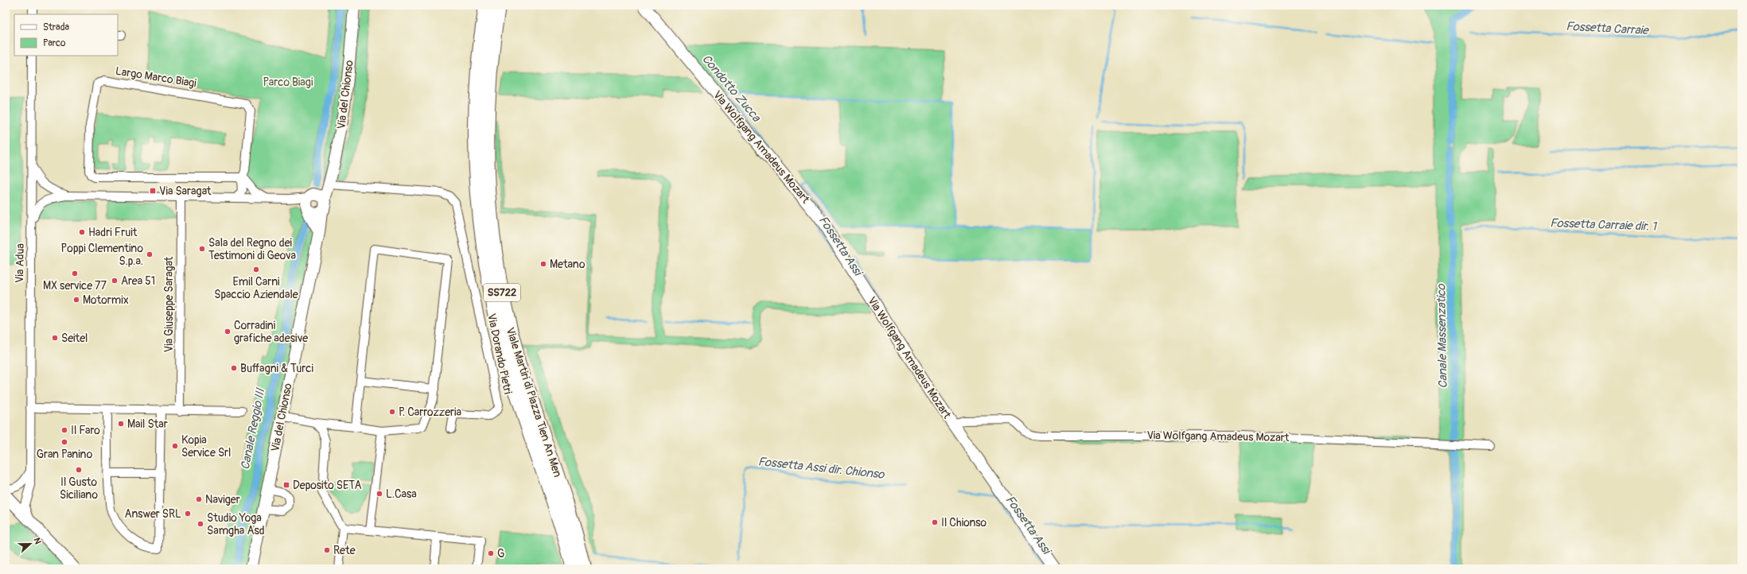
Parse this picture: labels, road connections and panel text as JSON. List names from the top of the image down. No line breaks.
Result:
{"streets":{"highway":["SS722","Viale Martiri di Piazza Tien An Men"],"main road":["Via del Chionso","Via Wolfgang Amadeus Mozart"],"street":["Largo Marco Biagi","Via Adua","Via Giuseppe Saragat","Via Dorando Pietri"]},"crossings":[["Via del Chionso","Via Dorando Pietri"],["SS722","Viale Martiri di Piazza Tien An Men"]],"water":["Fossetta Carraie","Condotto Zucca","Fossetta Carraie dir. 1","Fossetta Assi","Canale Massenzatico","Canale Reggio III","Fossetta Assi dir. Chionso"],"parks":["Parco Biagi"],"places":{"transit":["Via Saragat","Deposito SETA"],"other":["Hadri Fruit","Sala del Regno dei Testimoni di Geova","Poppi Clementino S.p.a.","Metano","Emil Carni Spaccio Aziendale","MX service 77","Area 51","Motormix","Corradini grafiche adesive","Seitel","Buffagni & Turci","P. Carrozzeria","Mail Star","Il Faro","Gran Panino","Kopia Service Srl","Il Gusto Siciliano","L.Casa","Naviger","Answer SRL","Il Chionso","Studio Yoga Samgha Asd","Rete","G"]},"legend":["Strada","Parco"],"north":"right"}
